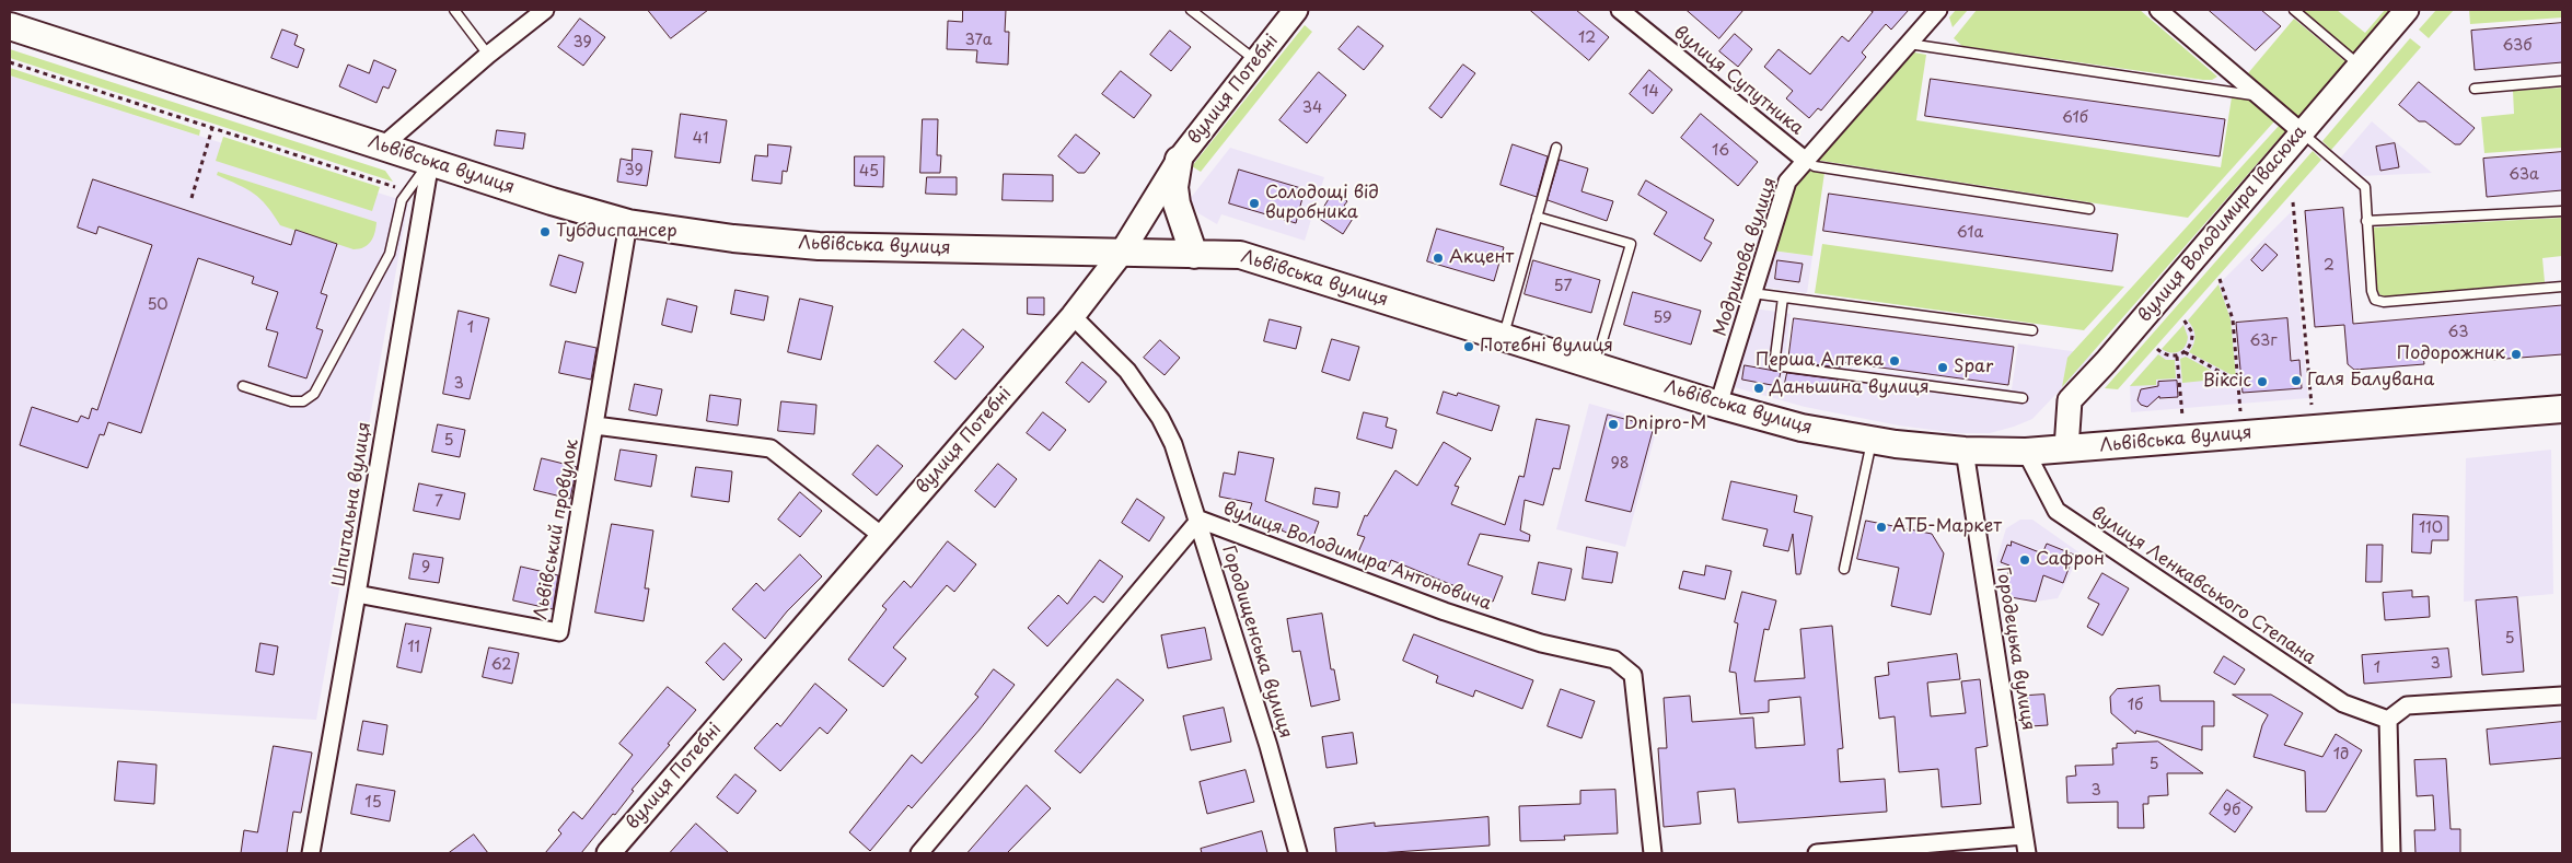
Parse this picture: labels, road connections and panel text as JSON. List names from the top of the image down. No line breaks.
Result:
{"streets":{"main road":["Львівська вулиця"],"street":["вулиця Супутника","вулиця Потебні","вулиця Володимира Івасюка","Модринова вулиця","Шпитальна вулиця","Львівський провулок","вулиця Володимира Антоновича","вулиця Ленкавського Степана","Городищенська вулиця","Городецька вулиця"]},"crossings":[["вулиця Супутника","Модринова вулиця"],["вулиця Потебні","Львівська вулиця"],["вулиця Потебні","Львівський провулок"],["вулиця Потебні","Городищенська вулиця"],["Львівська вулиця","вулиця Володимира Івасюка"],["Львівська вулиця","Модринова вулиця"],["Львівська вулиця","Шпитальна вулиця"],["Львівська вулиця","Львівський провулок"],["Львівська вулиця","вулиця Ленкавського Степана"],["Львівська вулиця","Городецька вулиця"],["Шпитальна вулиця","Львівський провулок"],["вулиця Володимира Антоновича","Городищенська вулиця"]],"places":["Солодощі від виробника","Тубдиспансер","Акцент","Потебні вулиця","Подорожник","Перша Аптека","Spar","Галя Балувана","Віксіс","Даньшина вулиця","Dnipro-M","АТБ-Маркет","Сафрон"],"house_numbers":["12","37а","39","63б","14","34","61б","41","16","39","45","63а","61а","2","57","50","59","1","63","63г","3","5","98","7","110","9","5","11","3","62","1","1б","1д","5","3","15","9б"]}
